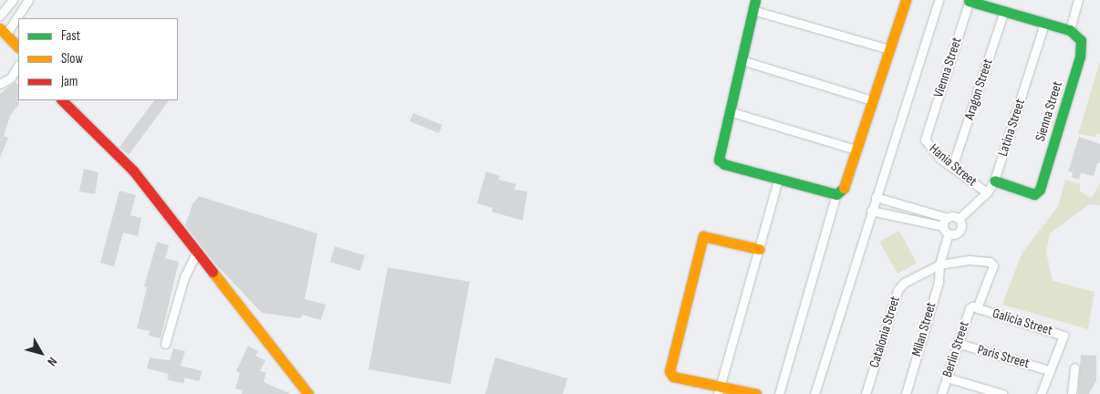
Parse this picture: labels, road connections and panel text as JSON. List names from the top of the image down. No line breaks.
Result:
{"streets":{"street":["Vienna Street","Aragon Street","Sienna Street","Latina Street","Hania Street","Galicia Street","Milan Street","Catalonia Street","Berlin Street","Paris Street"]},"crossings":[["Vienna Street","Hania Street"],["Aragon Street","Hania Street"],["Sienna Street","Latina Street"],["Latina Street","Hania Street"],["Latina Street","Milan Street"],["Galicia Street","Berlin Street"],["Galicia Street","Paris Street"],["Milan Street","Catalonia Street"],["Catalonia Street","Berlin Street"],["Berlin Street","Paris Street"]],"legend":["Fast","Slow","Jam"],"north":"bottom right"}
